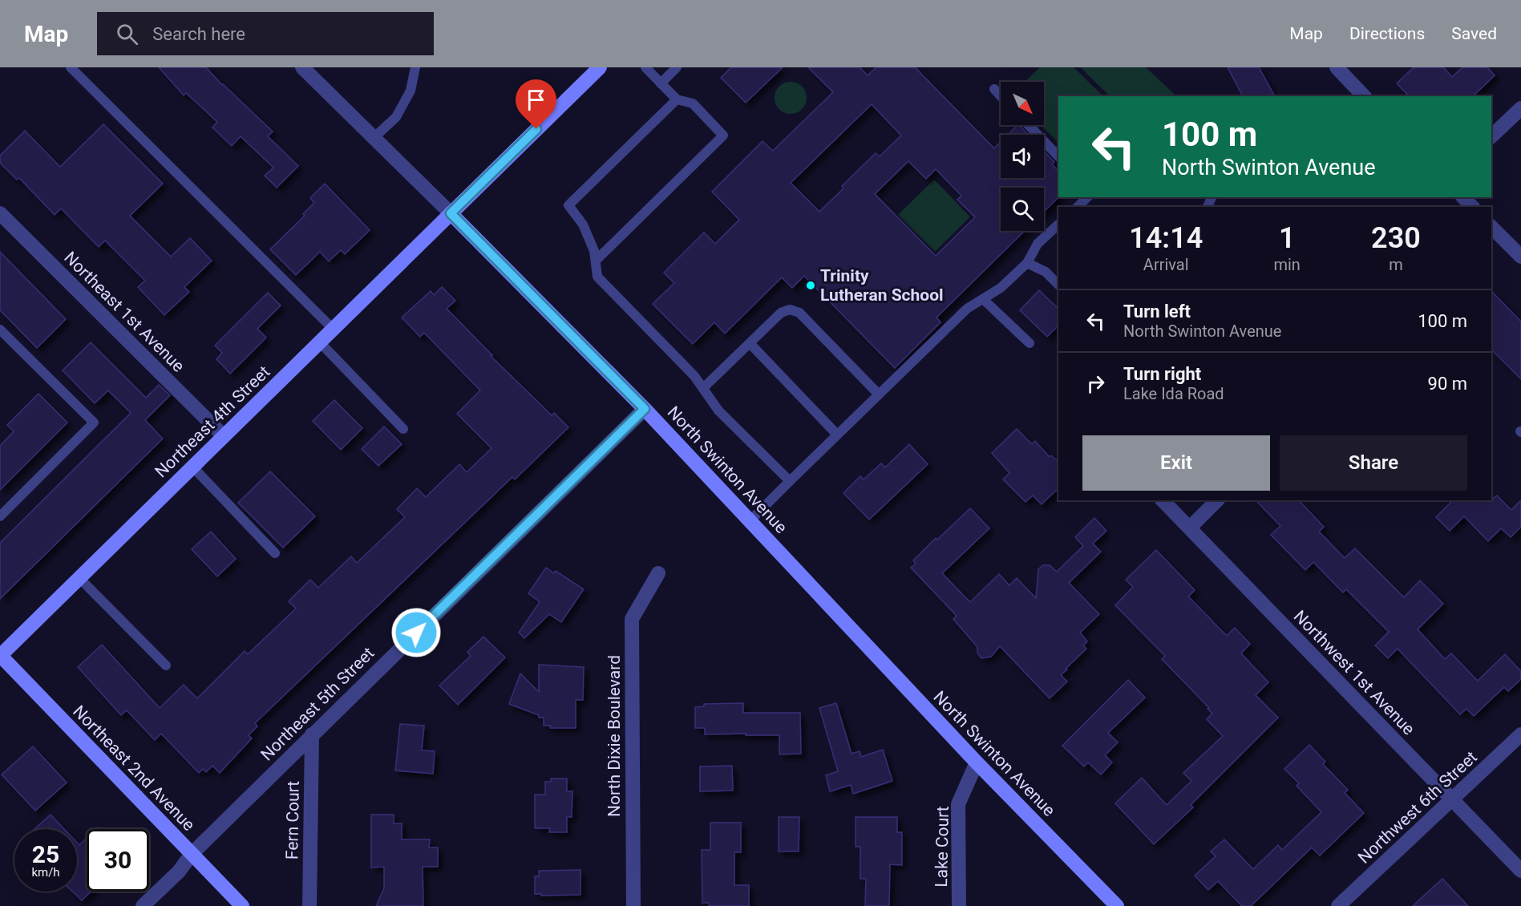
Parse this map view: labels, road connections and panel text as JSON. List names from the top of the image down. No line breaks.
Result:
{"streets":{"street":["Northeast 1st Avenue","Northeast 4th Street","North Swinton Avenue","Northwest 1st Avenue","Northeast 5th Street","North Dixie Boulevard","Northeast 2nd Avenue","Northwest 6th Street","Fern Court","Lake Court"]},"crossings":[["Northeast 1st Avenue","Northeast 4th Street"],["Northeast 4th Street","North Swinton Avenue"],["Northeast 4th Street","Northeast 2nd Avenue"],["North Swinton Avenue","Northeast 5th Street"],["North Swinton Avenue","Lake Court"],["Northwest 1st Avenue","Northwest 6th Street"],["Northeast 5th Street","Northeast 2nd Avenue"],["Northeast 5th Street","Fern Court"]],"places":["Trinity Lutheran School"],"north":"bottom right","page":{"header":"Map","search":"Search here","nav":["Map","Directions","Saved"],"turn":["100 m","North Swinton Avenue"],"eta":["14:14","Arrival","1","min","230","m"],"list":[{"name":"Turn left","note":"North Swinton Avenue","value":"100 m"},{"name":"Turn right","note":"Lake Ida Road","value":"90 m"}],"buttons":["Exit","Share"],"speed":"25 km/h","limit":"30"}}
